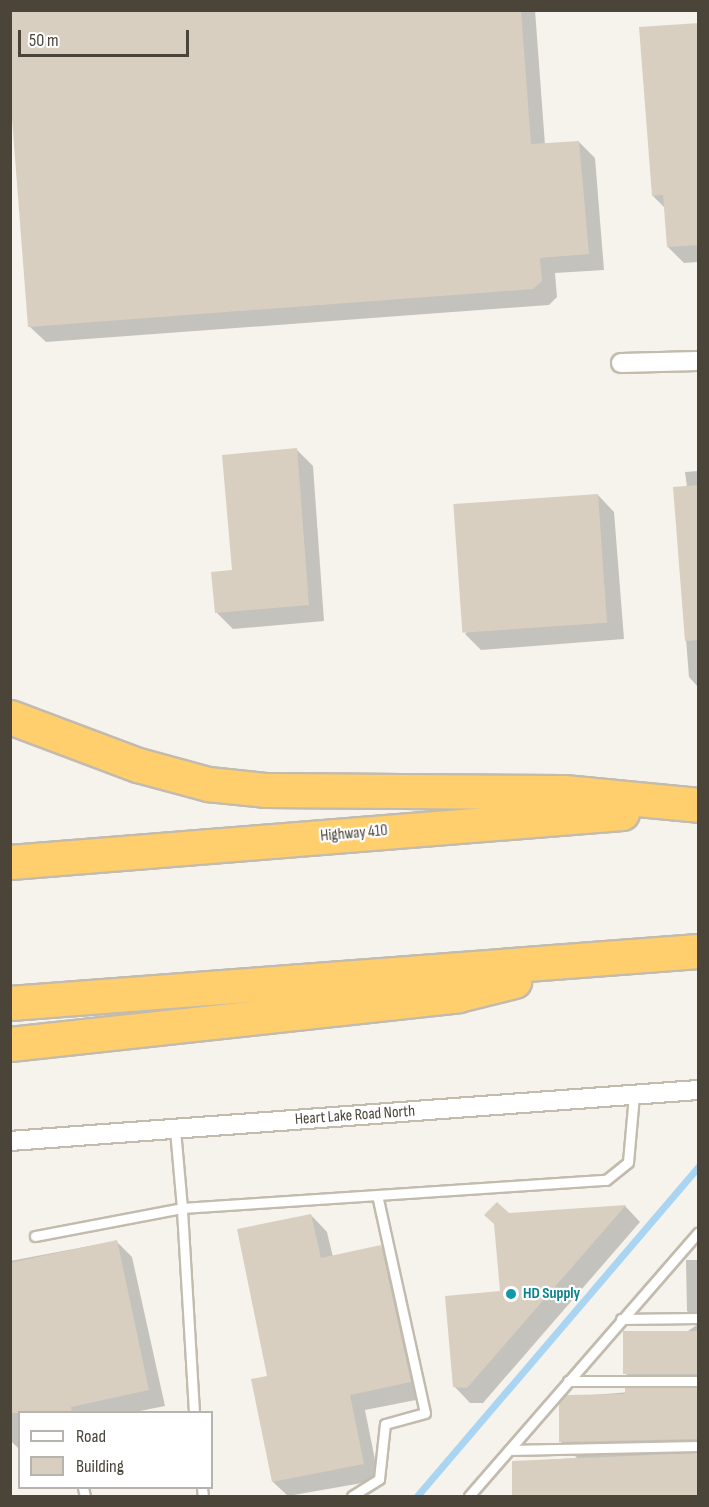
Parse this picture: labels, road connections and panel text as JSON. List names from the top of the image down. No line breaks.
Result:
{"streets":{"highway":["Highway 410"],"street":["Heart Lake Road North"]},"places":["HD Supply"],"legend":["Road","Building"],"scale_bar":"50 m"}
